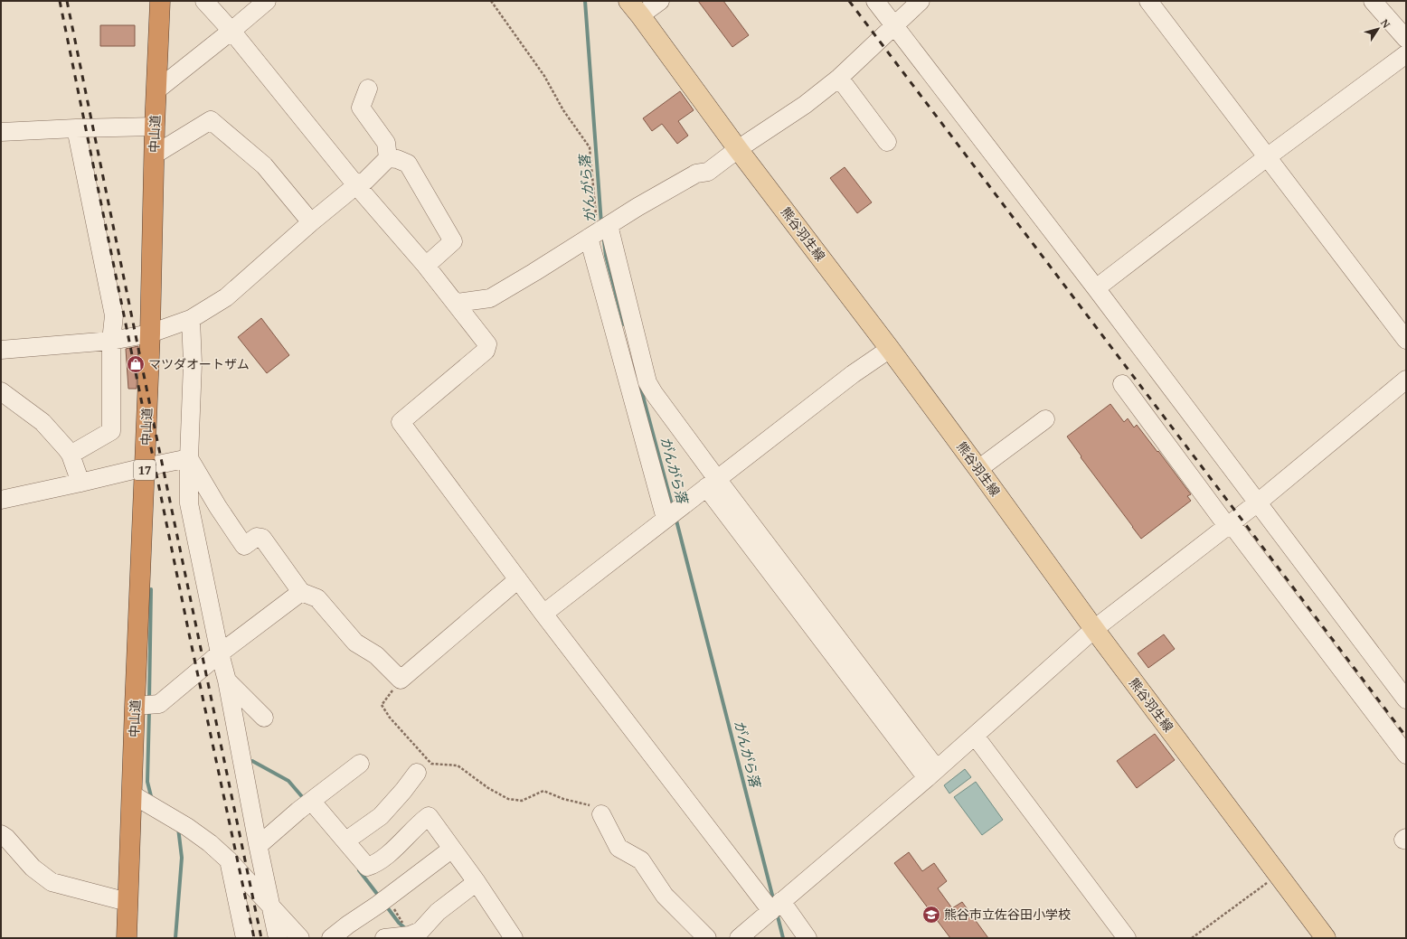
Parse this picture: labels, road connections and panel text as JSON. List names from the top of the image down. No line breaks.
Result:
{"streets":{"highway":["中山道","17"],"main road":["熊谷羽生線"]},"water":["がんがら落"],"places":{"shop":["マツダオートザム"],"school or university":["熊谷市立佐谷田小学校"]},"north":"top right"}
